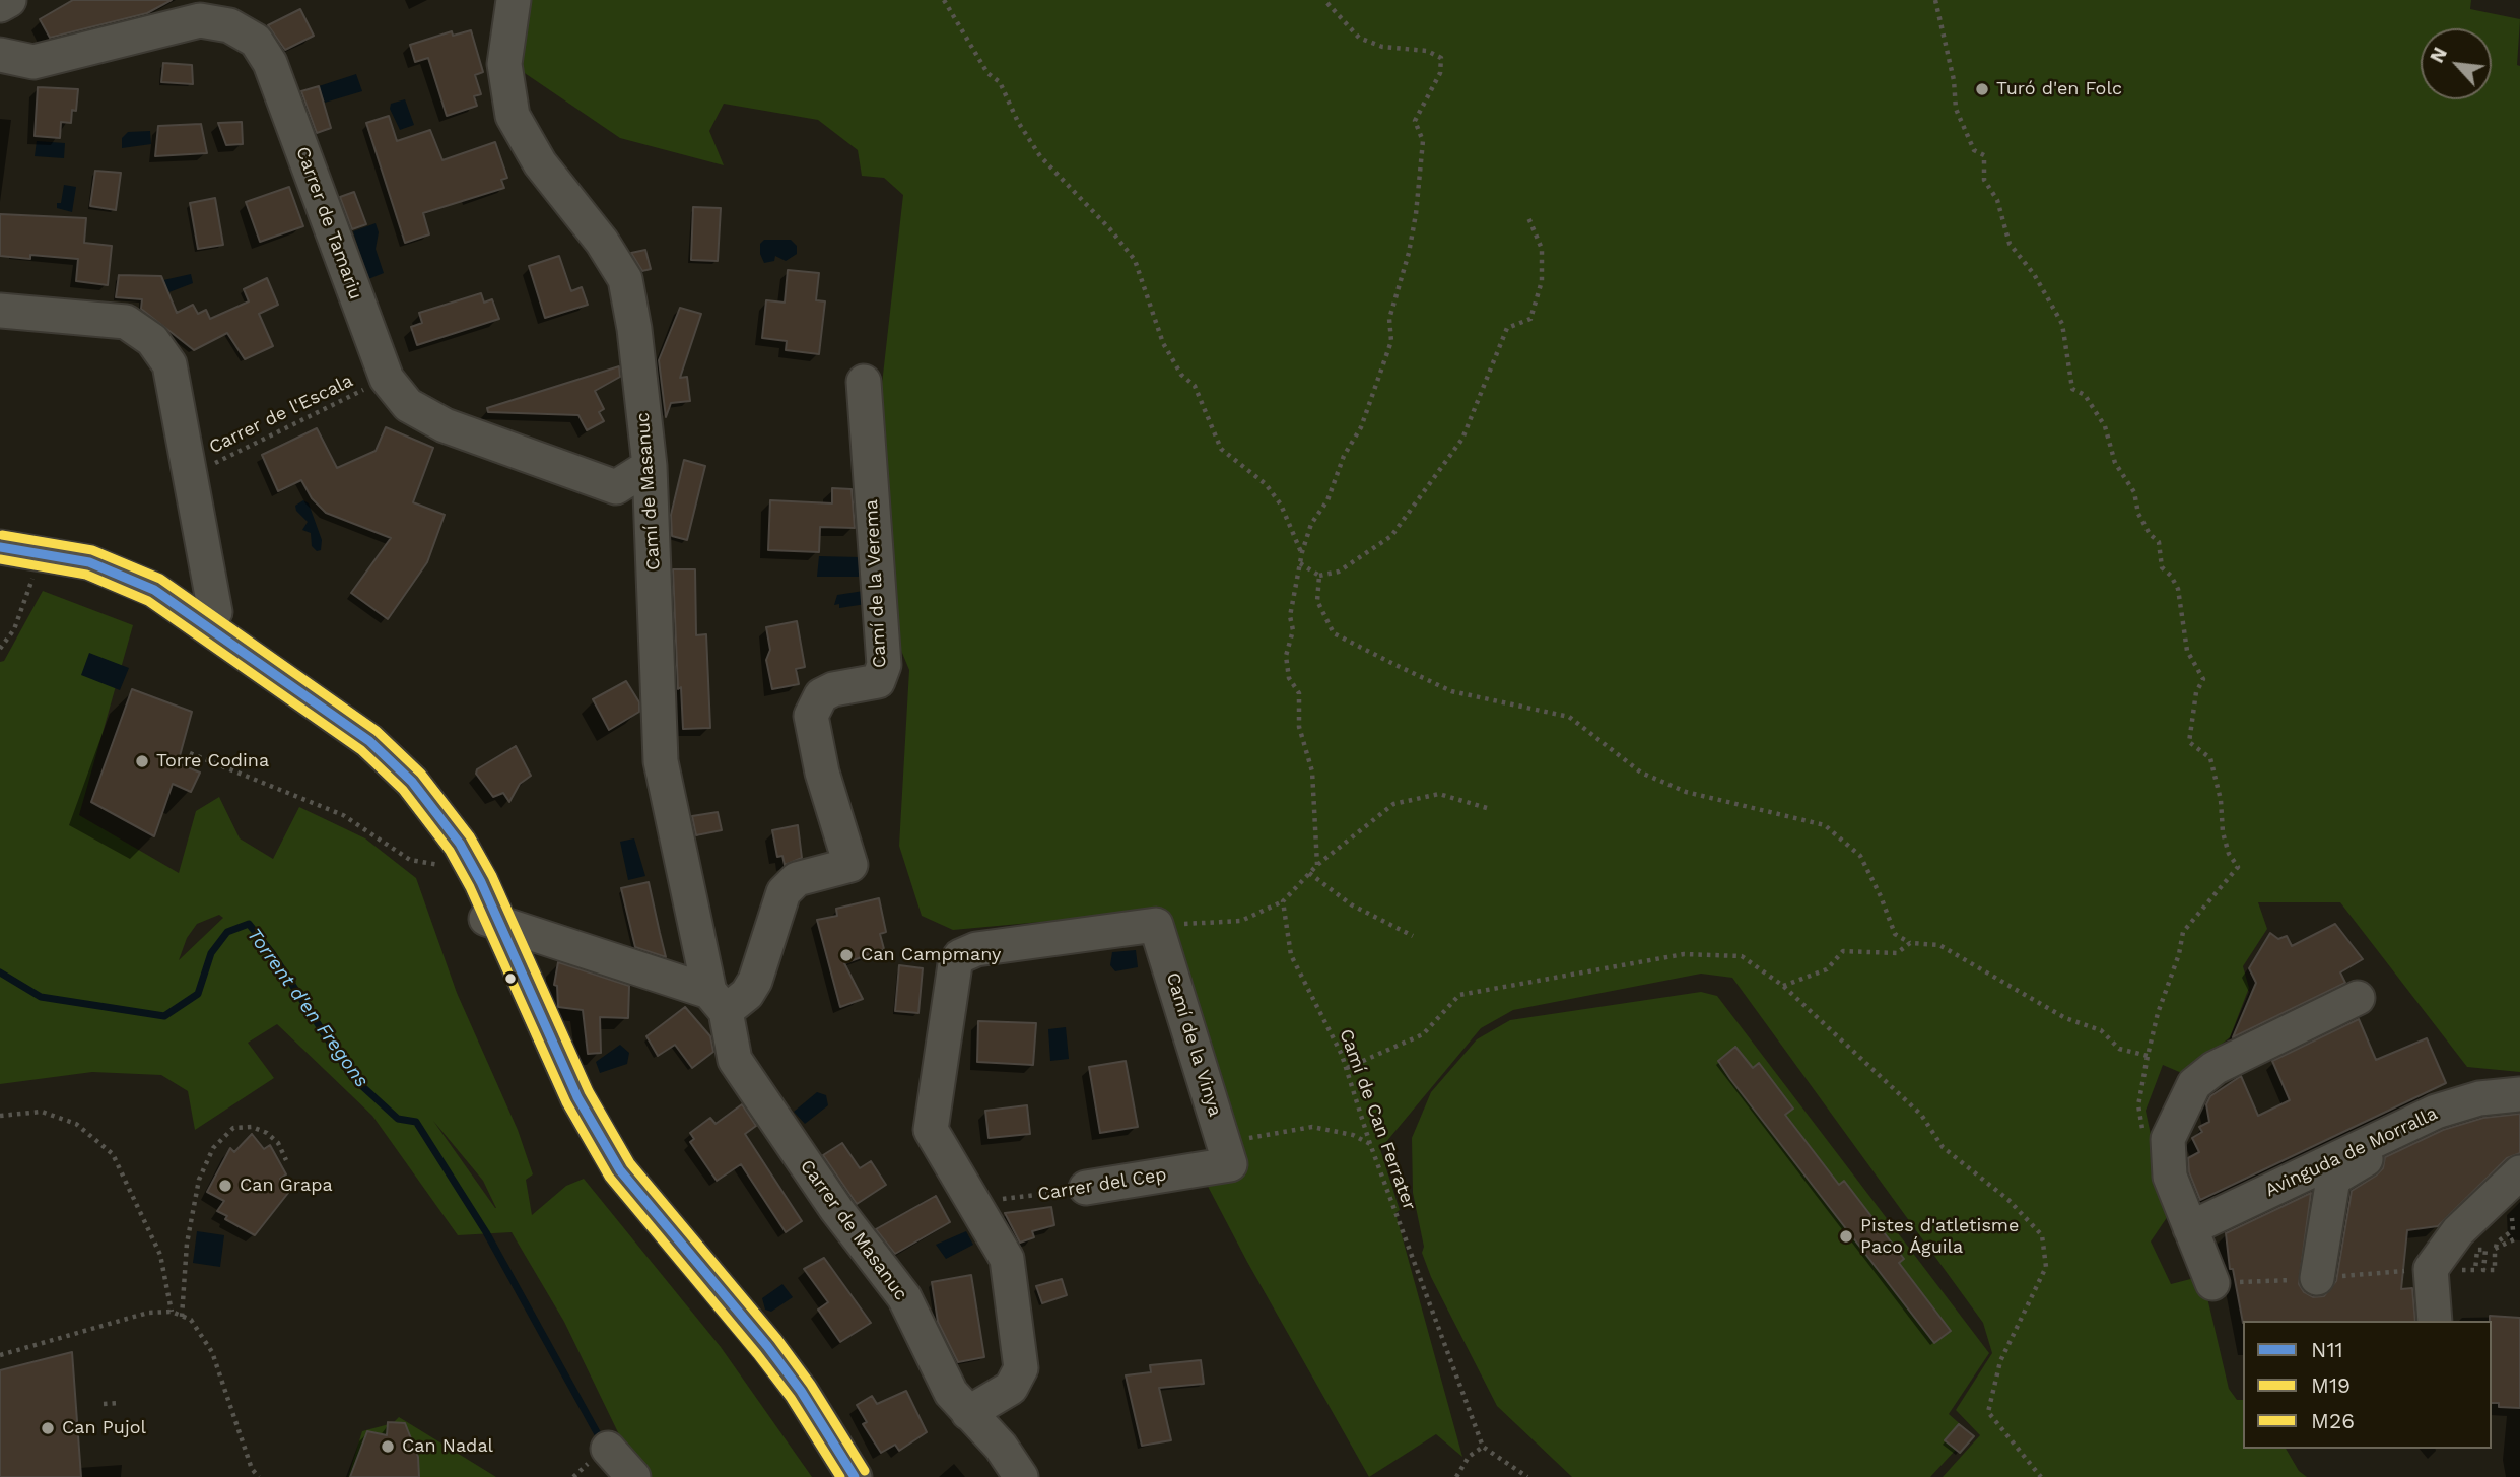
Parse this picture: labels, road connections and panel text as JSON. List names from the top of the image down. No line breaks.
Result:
{"streets":{"street":["Carrer de Tamariu","Camí de Masanuc","Camí de la Verema","Camí de la Vinya","Avinguda de Morralla","Carrer del Cep","Carrer de Masanuc"],"path":["Carrer de l'Escala","Camí de Can Ferrater"]},"crossings":[["Carrer de Tamariu","Carrer de l'Escala"],["Carrer de Tamariu","Camí de Masanuc"],["Camí de Masanuc","Camí de la Verema"],["Camí de Masanuc","Carrer de Masanuc"],["Camí de la Verema","Carrer de Masanuc"],["Camí de la Vinya","Carrer del Cep"]],"water":["Torrent d'en Fregons"],"places":["Turó d'en Folc","Torre Codina","Can Campmany","Can Grapa","Pistes d'atletisme Paco Águila","Can Pujol","Can Nadal"],"lines":["transit line M26","transit line N11","transit line M19"],"legend":["N11","M19","M26"],"north":"top left"}
